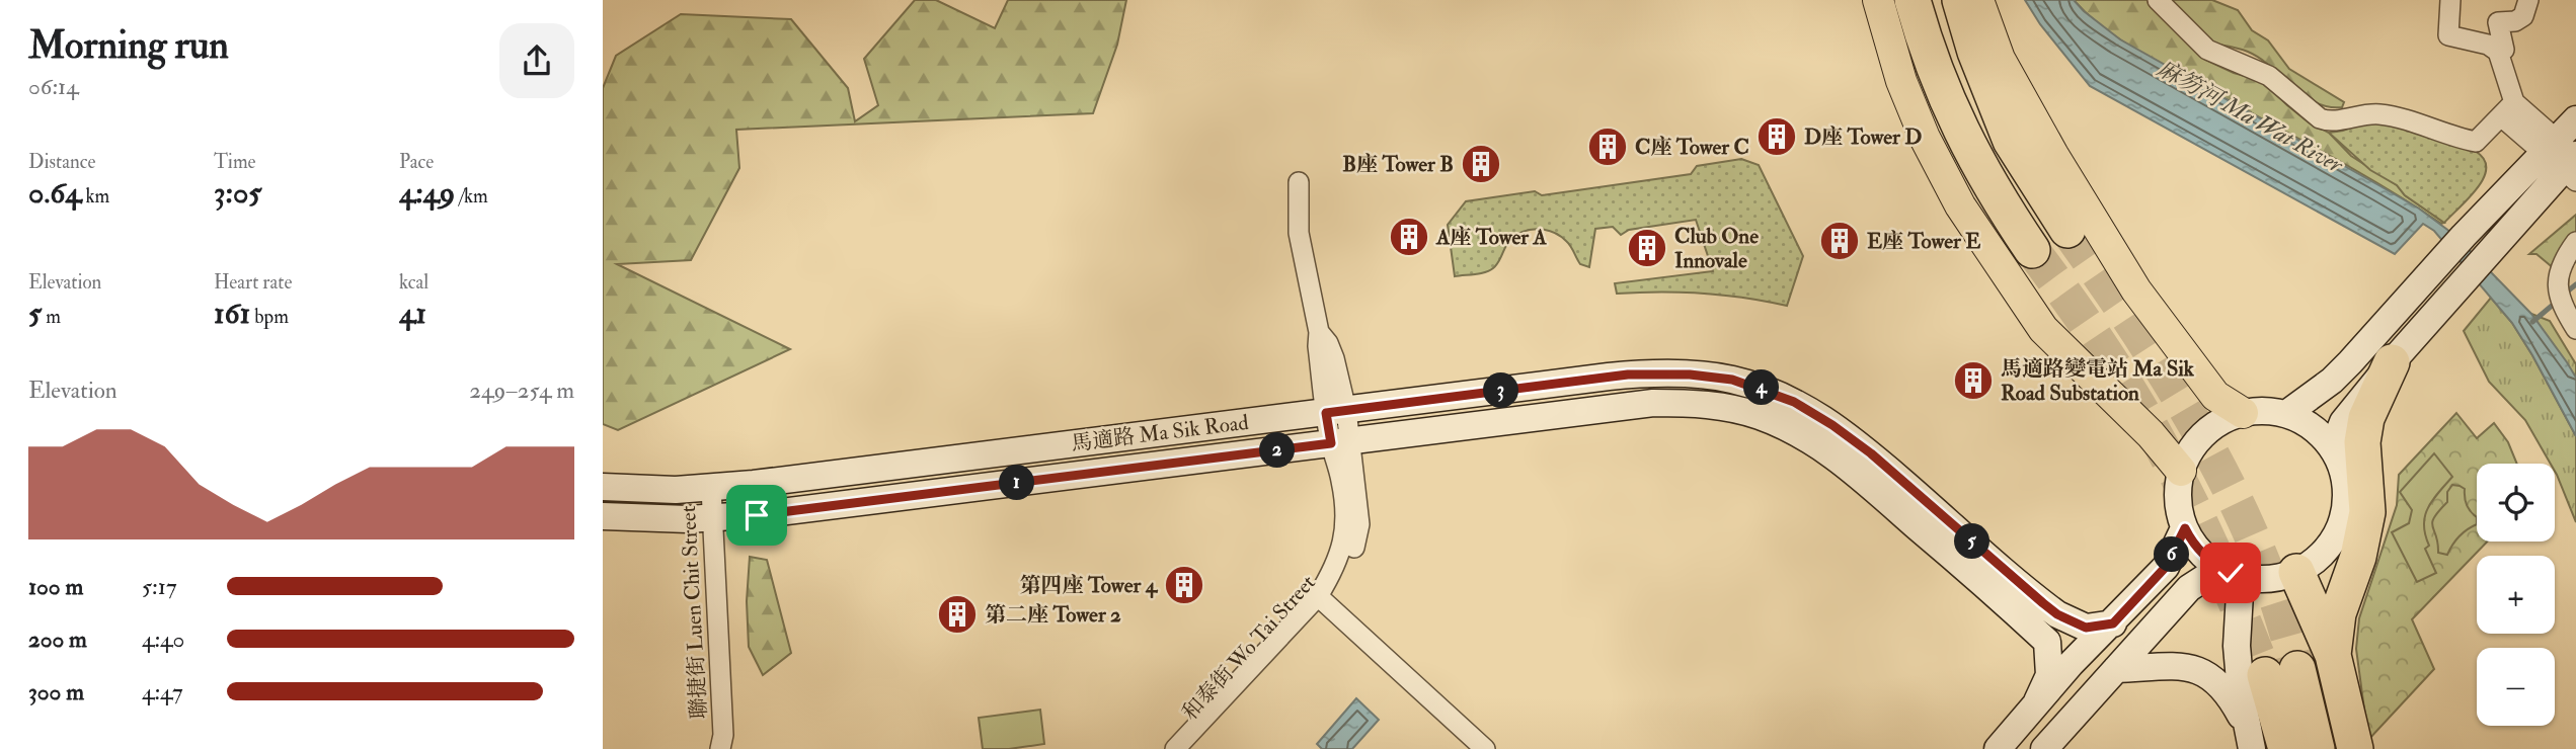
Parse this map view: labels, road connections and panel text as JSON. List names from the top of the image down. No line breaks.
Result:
{"streets":{"main road":["馬適路 Ma Sik Road"],"street":["聯捷街 Luen Chit Street","和泰街 Wo Tai Street"]},"crossings":[["馬適路 Ma Sik Road","聯捷街 Luen Chit Street"],["馬適路 Ma Sik Road","和泰街 Wo Tai Street"]],"water":["麻笏河 Ma Wat River"],"places":{"building":["D座 Tower D","C座 Tower C","B座 Tower B","A座 Tower A","E座 Tower E","Club One Innovale","馬適路變電站 Ma Sik Road Substation","第四座 Tower 4","第二座 Tower 2"]},"page":{"heading":["Morning run","06:14"],"stats":[["Distance","0.64 km"],["Time","3:05"],["Pace","4:49 /km"],["Elevation","5 m"],["Heart rate","161 bpm"],["kcal","41"]],"chart":["Elevation","249–254 m"],"pins":["4","3","2","1","5","6"],"map_buttons":["+","−"],"list":[{"name":"100 m","note":"5:17"},{"name":"200 m","note":"4:40"},{"name":"300 m","note":"4:47"}]}}
